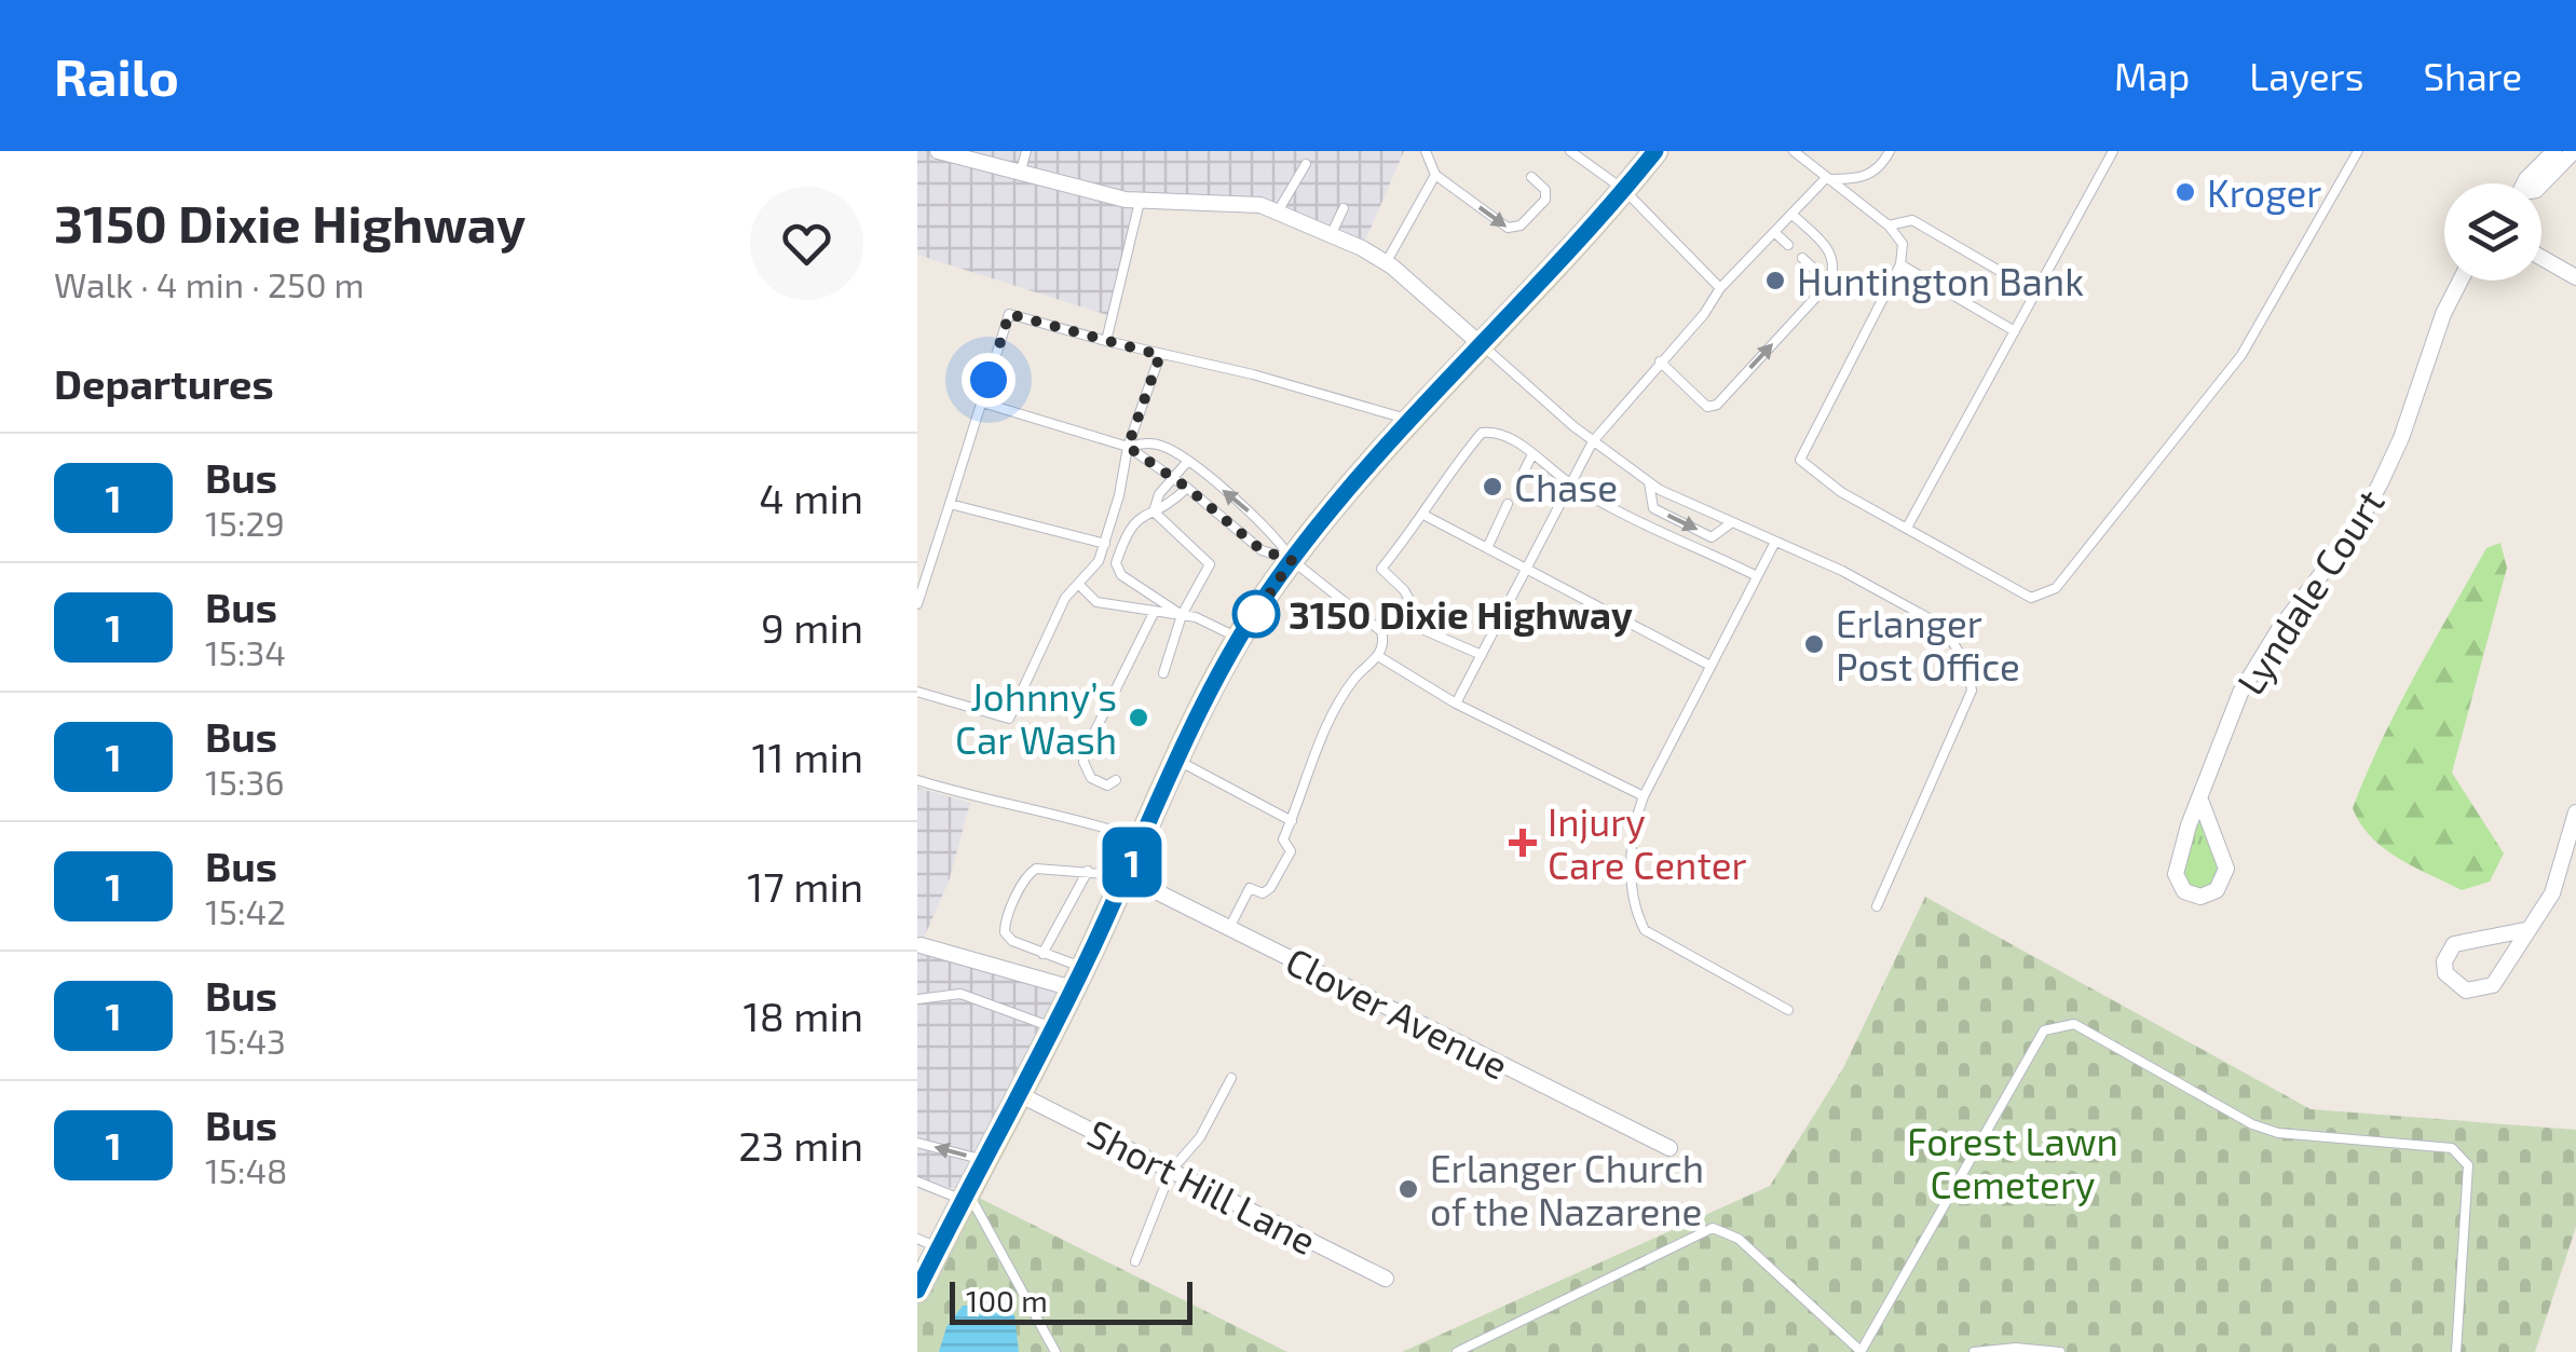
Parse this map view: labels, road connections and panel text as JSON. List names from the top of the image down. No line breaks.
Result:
{"streets":{"street":["Lyndale Court","Clover Avenue","Short Hill Lane"]},"parks":["Forest Lawn Cemetery"],"places":{"other":["Kroger","Huntington Bank","Chase","3150 Dixie Highway","Erlanger Post Office","Johnny’s Car Wash","Erlanger Church of the Nazarene"],"health":["Injury Care Center"]},"lines":["bus line 1"],"scale_bar":"100 m","page":{"header":"Railo","nav":["Map","Layers","Share"],"heading":[["3150 Dixie Highway","Walk · 4 min · 250 m"],"Departures"],"on_map":"1","list":[{"mark":"1","name":"Bus","note":"15:29","value":"4 min"},{"mark":"1","name":"Bus","note":"15:34","value":"9 min"},{"mark":"1","name":"Bus","note":"15:36","value":"11 min"},{"mark":"1","name":"Bus","note":"15:42","value":"17 min"},{"mark":"1","name":"Bus","note":"15:43","value":"18 min"},{"mark":"1","name":"Bus","note":"15:48","value":"23 min"}],"scale":"100 m"}}
